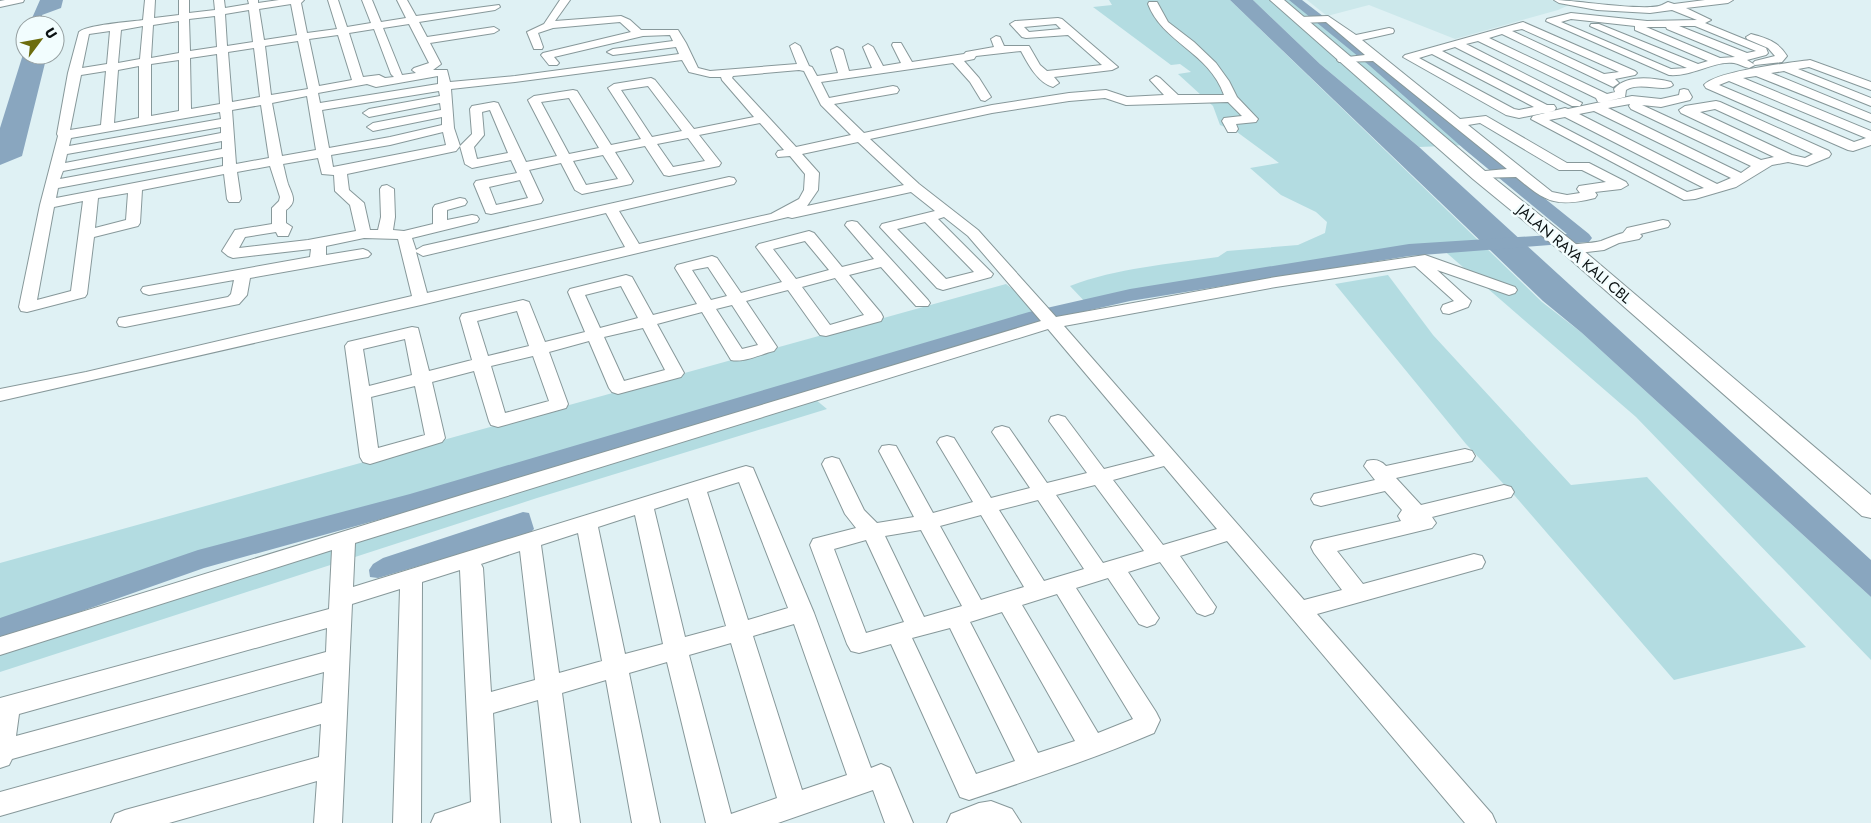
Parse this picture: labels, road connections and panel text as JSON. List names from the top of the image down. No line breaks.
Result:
{"streets":{"main road":["JALAN RAYA KALI CBL"]},"north":"top right"}
